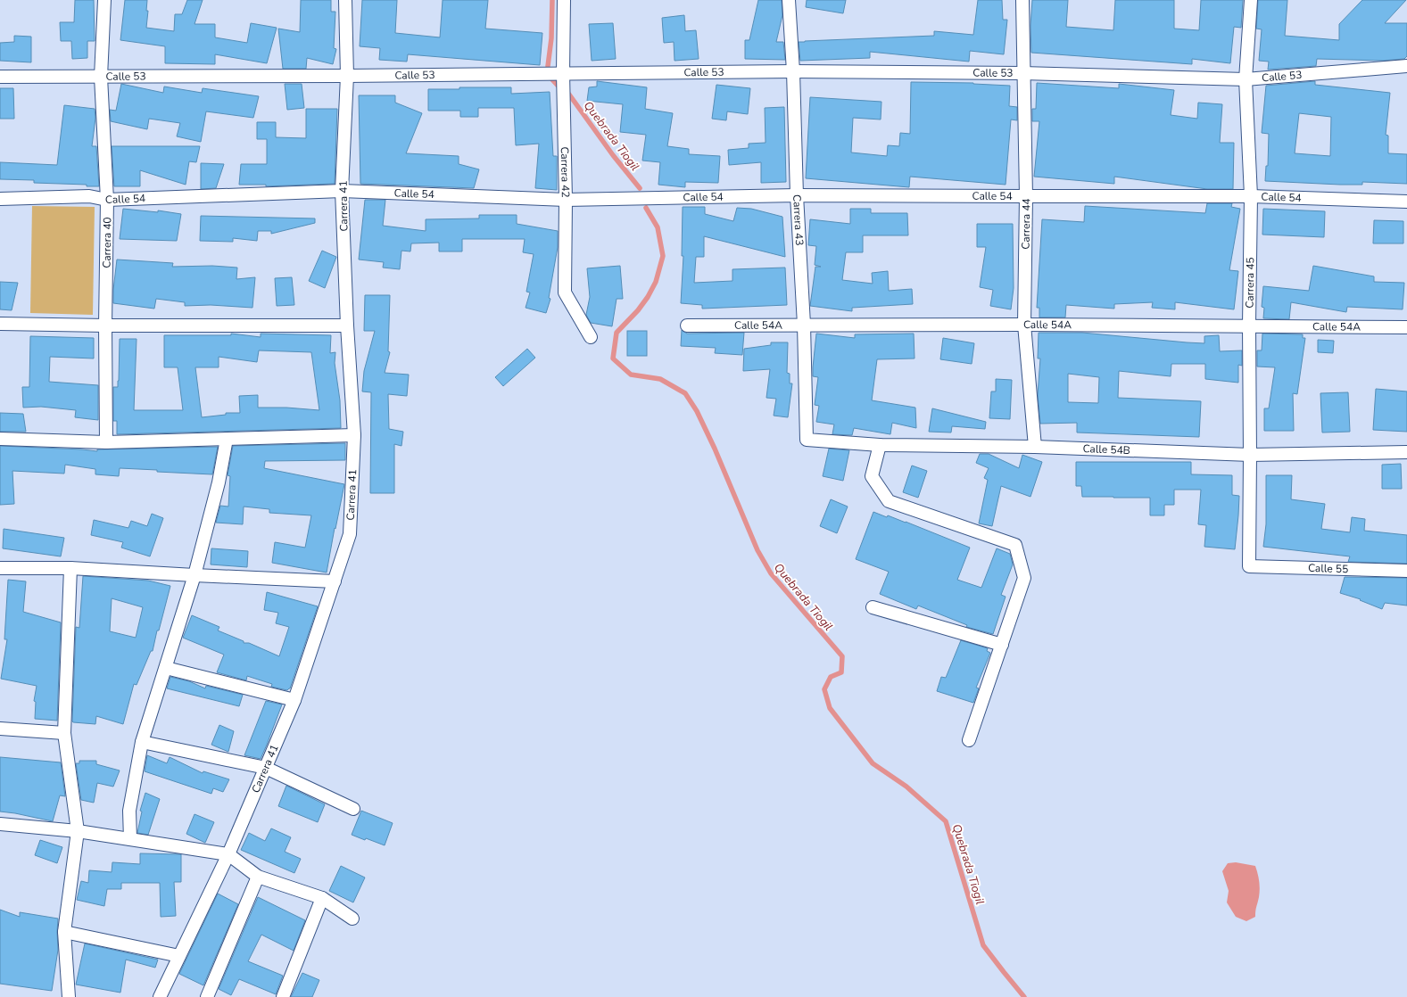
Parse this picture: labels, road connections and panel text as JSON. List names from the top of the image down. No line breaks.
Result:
{"streets":{"street":["Calle 53","Carrera 42","Calle 54","Carrera 41","Carrera 43","Carrera 44","Carrera 40","Carrera 45","Calle 54A","Calle 54B","Calle 55"]},"crossings":[["Calle 53","Carrera 42"],["Calle 53","Carrera 41"],["Calle 53","Carrera 43"],["Calle 53","Carrera 44"],["Calle 53","Carrera 40"],["Calle 53","Carrera 45"],["Carrera 42","Calle 54"],["Calle 54","Carrera 41"],["Calle 54","Carrera 43"],["Calle 54","Carrera 44"],["Calle 54","Carrera 40"],["Calle 54","Carrera 45"],["Carrera 43","Calle 54A"],["Carrera 43","Calle 54B"],["Carrera 44","Calle 54A"],["Carrera 44","Calle 54B"],["Carrera 45","Calle 54A"],["Carrera 45","Calle 54B"],["Carrera 45","Calle 55"]],"water":["Quebrada Tiogil"]}
